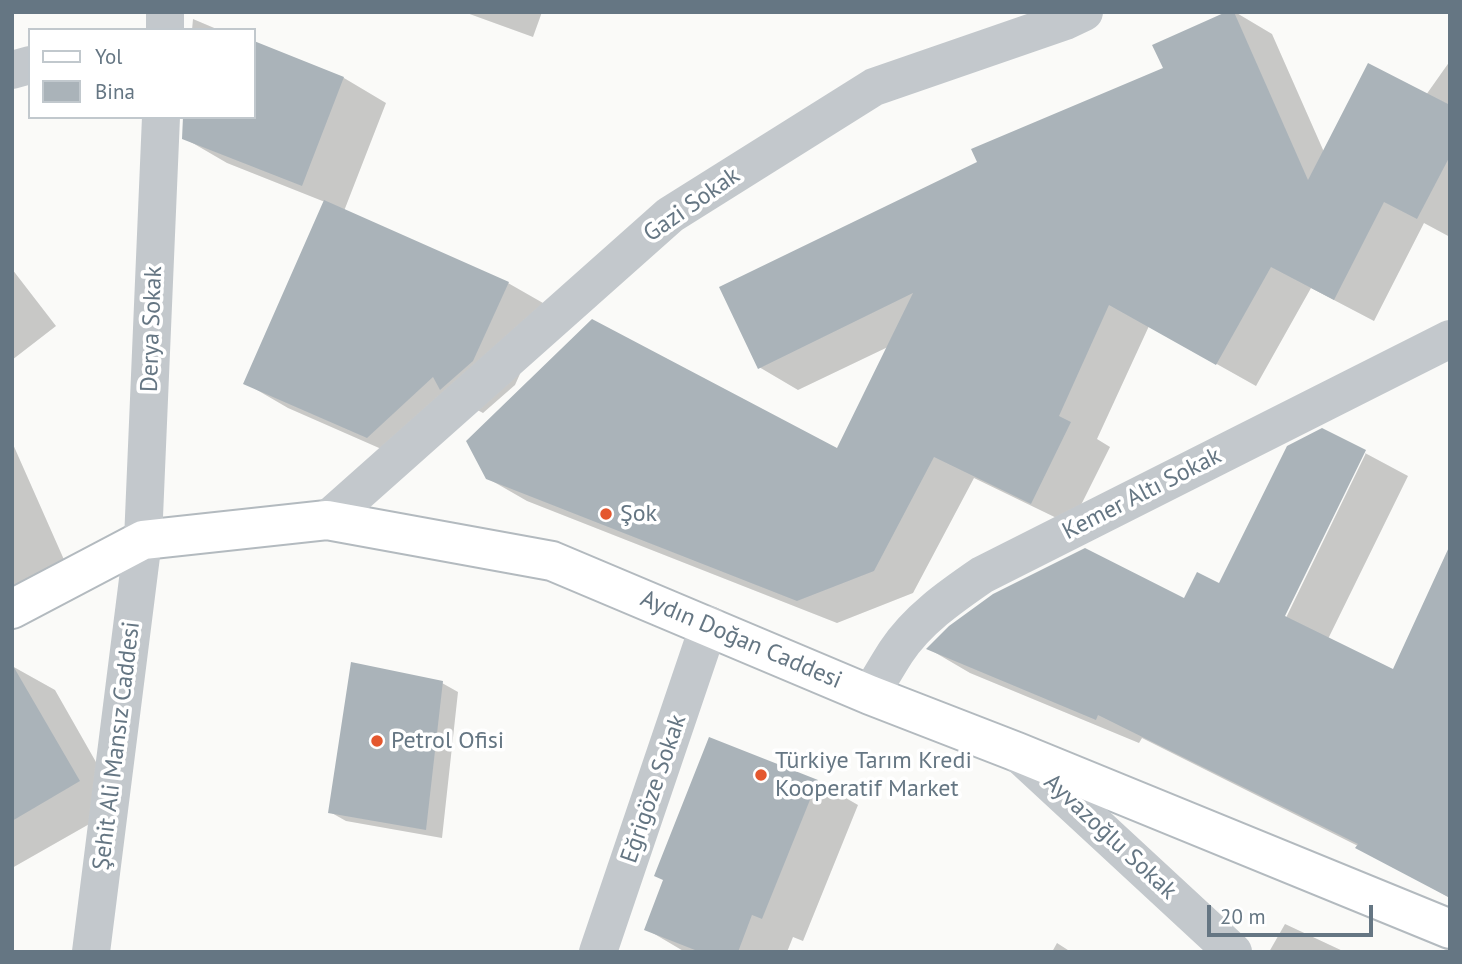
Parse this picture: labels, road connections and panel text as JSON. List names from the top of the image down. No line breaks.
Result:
{"streets":{"main road":["Aydın Doğan Caddesi"],"street":["Gazi Sokak","Derya Sokak","Kemer Altı Sokak","Şehit Ali Mansız Caddesi","Eğrigöze Sokak","Ayvazoğlu Sokak"]},"crossings":[["Gazi Sokak","Aydın Doğan Caddesi"],["Derya Sokak","Aydın Doğan Caddesi"],["Derya Sokak","Şehit Ali Mansız Caddesi"],["Kemer Altı Sokak","Aydın Doğan Caddesi"],["Aydın Doğan Caddesi","Şehit Ali Mansız Caddesi"],["Aydın Doğan Caddesi","Eğrigöze Sokak"],["Aydın Doğan Caddesi","Ayvazoğlu Sokak"]],"places":["Şok","Petrol Ofisi","Türkiye Tarım Kredi Kooperatif Market"],"legend":["Yol","Bina"],"scale_bar":"20 m"}
